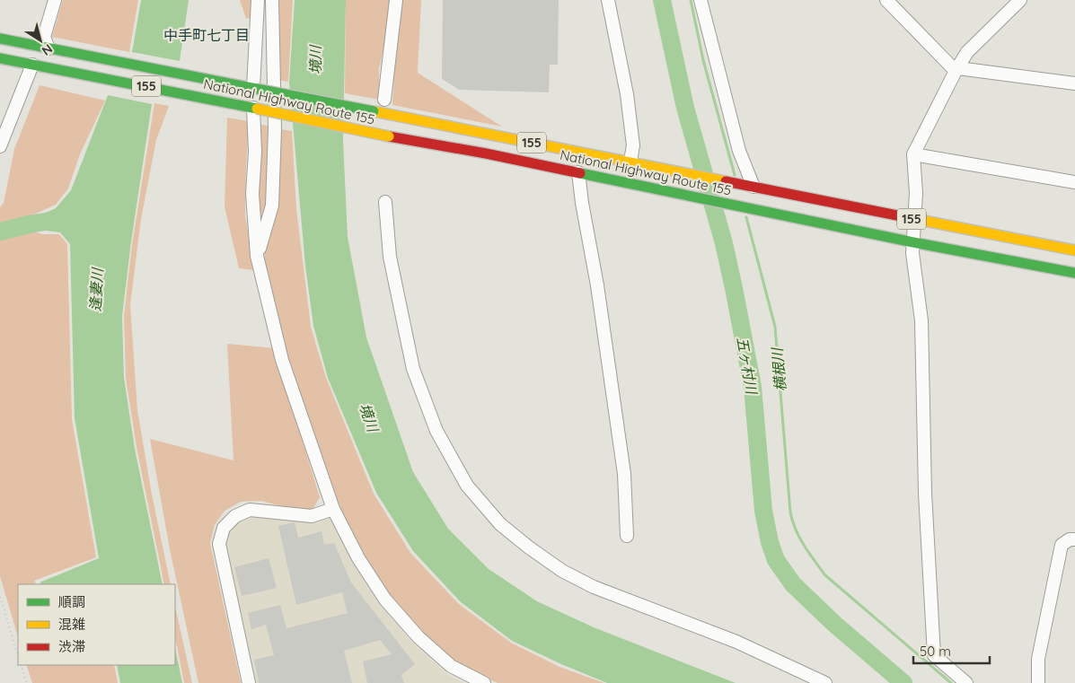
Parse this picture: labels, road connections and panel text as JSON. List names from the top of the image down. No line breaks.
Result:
{"streets":{"highway":["155","National Highway Route 155"]},"districts":["中手町七丁目"],"water":["境川","逢妻川","五ヶ村川","横根川"],"legend":["順調","混雑","渋滞"],"scale_bar":"50 m","north":"bottom right"}
